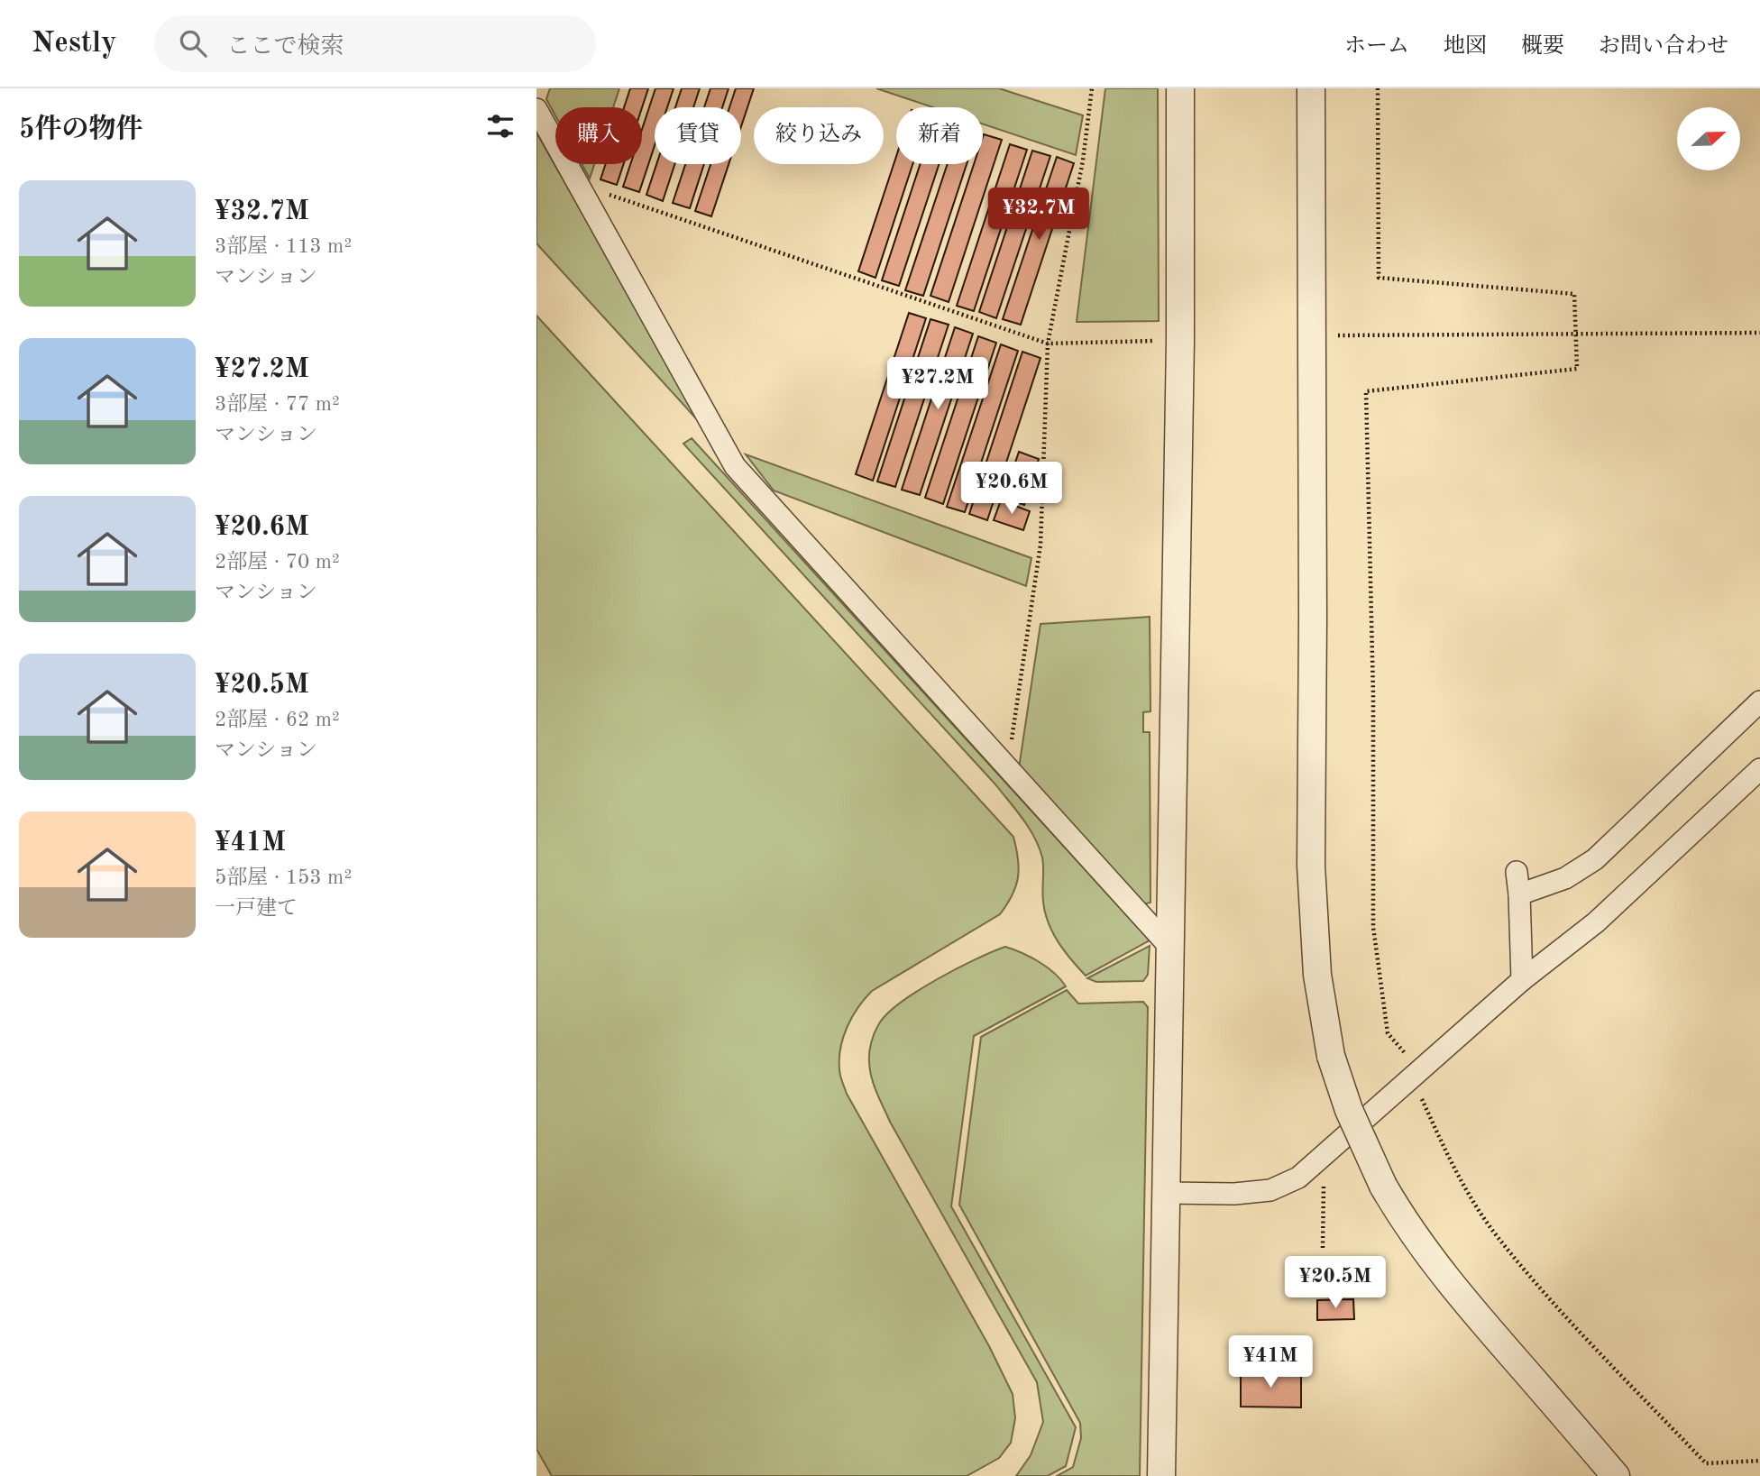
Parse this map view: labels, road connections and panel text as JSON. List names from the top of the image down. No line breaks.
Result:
{"north":"right","page":{"header":"Nestly","search":"ここで検索","nav":["ホーム","地図","概要","お問い合わせ"],"heading":"5件の物件","chip":["購入","賃貸","絞り込み","新着"],"list":[{"name":"¥32.7M","note":"3部屋 · 113 m² · マンション"},{"name":"¥27.2M","note":"3部屋 · 77 m² · マンション"},{"name":"¥20.6M","note":"2部屋 · 70 m² · マンション"},{"name":"¥20.5M","note":"2部屋 · 62 m² · マンション"},{"name":"¥41M","note":"5部屋 · 153 m² · 一戸建て"}],"price":["¥32.7M","¥27.2M","¥20.6M","¥20.5M","¥41M"]}}
